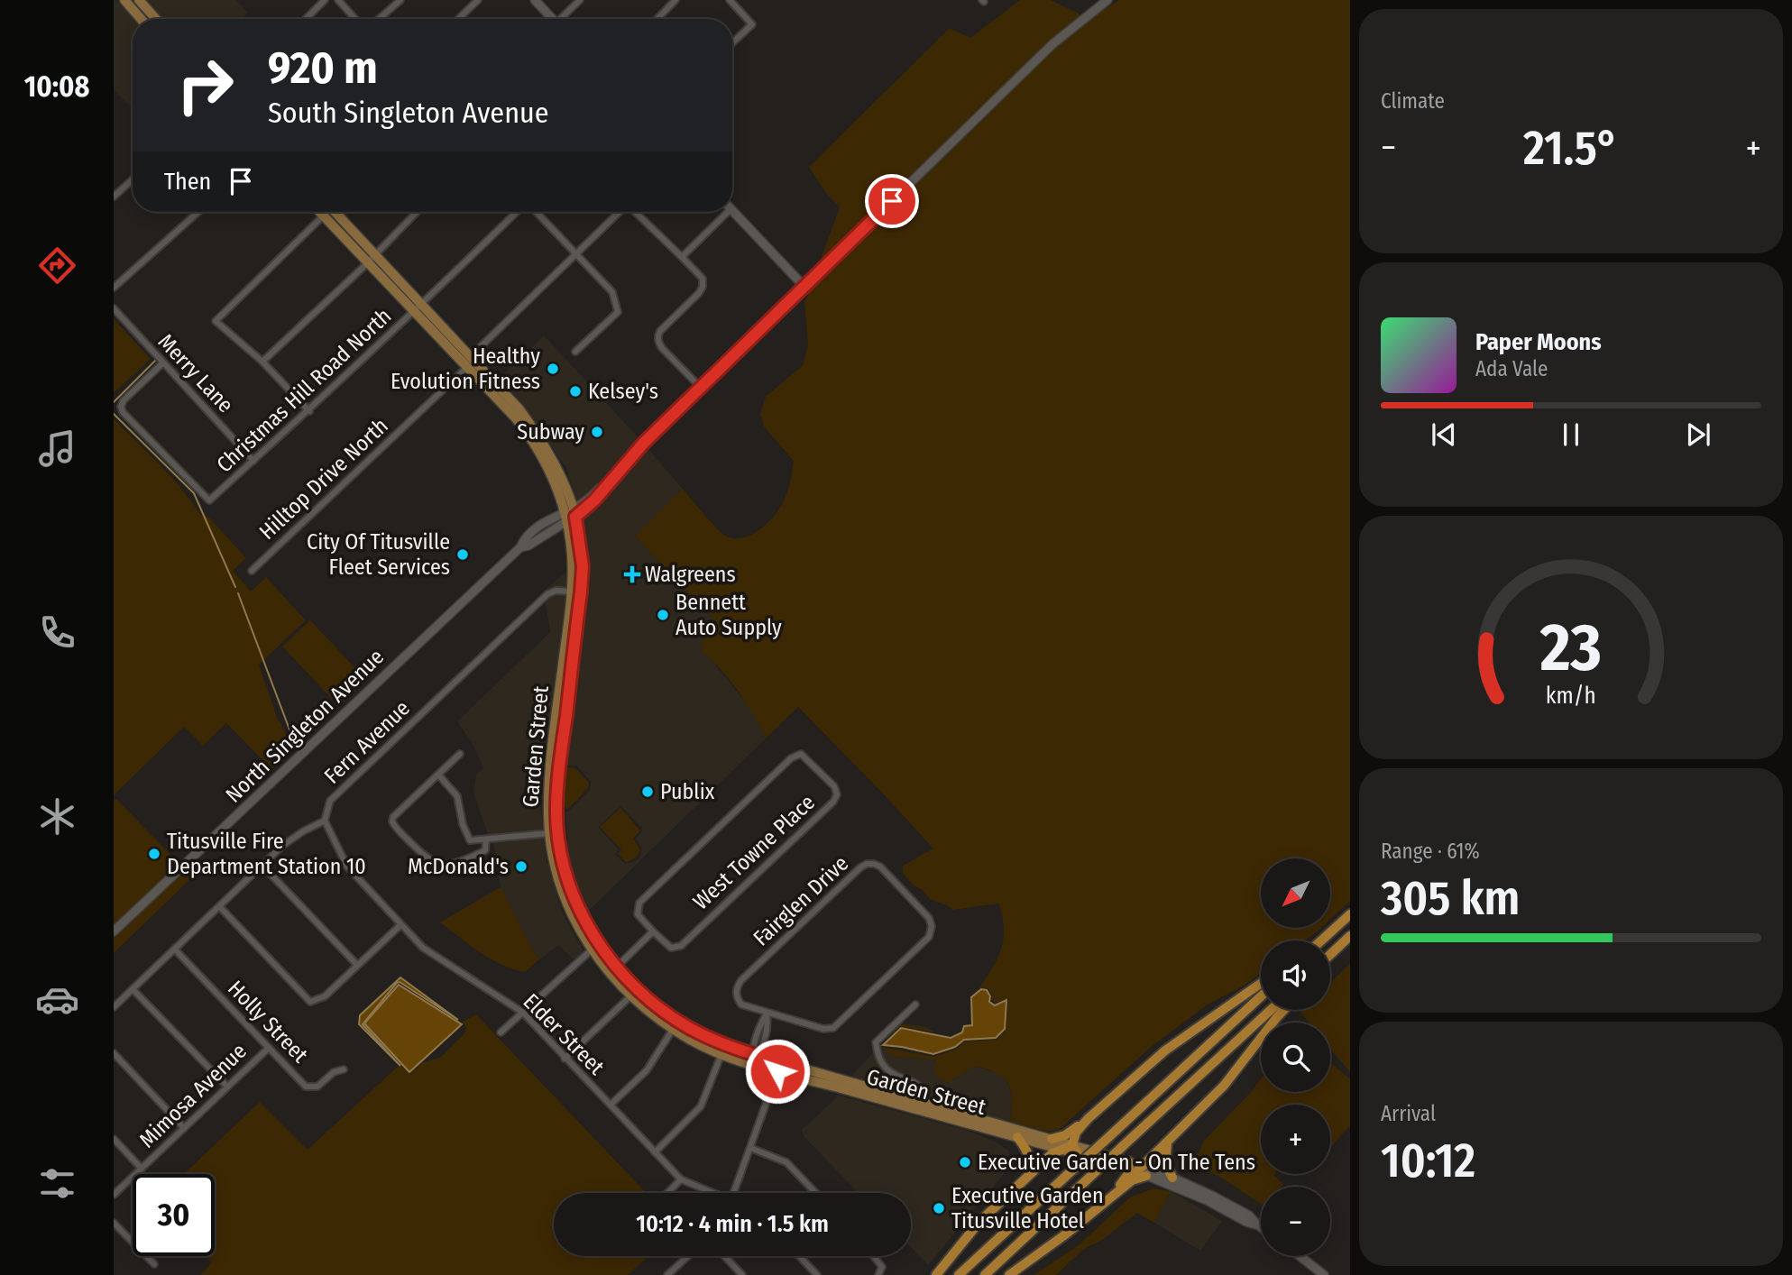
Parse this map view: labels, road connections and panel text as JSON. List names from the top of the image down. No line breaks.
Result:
{"streets":{"main road":["Garden Street"],"street":["Merry Lane","Christmas Hill Road North","Hilltop Drive North","North Singleton Avenue","Fern Avenue","West Towne Place","Fairglen Drive","Holly Street","Elder Street","Mimosa Avenue"]},"crossings":[["Merry Lane","Christmas Hill Road North"],["Christmas Hill Road North","Garden Street"],["Hilltop Drive North","Garden Street"],["North Singleton Avenue","Garden Street"],["Fern Avenue","Garden Street"],["Fern Avenue","Elder Street"],["Holly Street","Mimosa Avenue"]],"places":{"other":["Healthy Evolution Fitness","Kelsey's","Subway","City Of Titusville Fleet Services","Bennett Auto Supply","Publix","Titusville Fire Department Station 10","McDonald's","Executive Garden - On The Tens","Executive Garden Titusville Hotel"],"health":["Walgreens"]},"north":"bottom left","page":{"tabs":"10:08","tile":["Climate",["Range · 61%","305 km"],["Arrival","10:12"]],"turn":["920 m","South Singleton Avenue"],"heat":["−","21.5°","+"],"then":"Then","song":["Paper Moons","Ada Vale"],"map_buttons":["+","−"],"limit":"30","trip":"10:12 · 4 min · 1.5 km","gauge":["23","km/h"]}}
